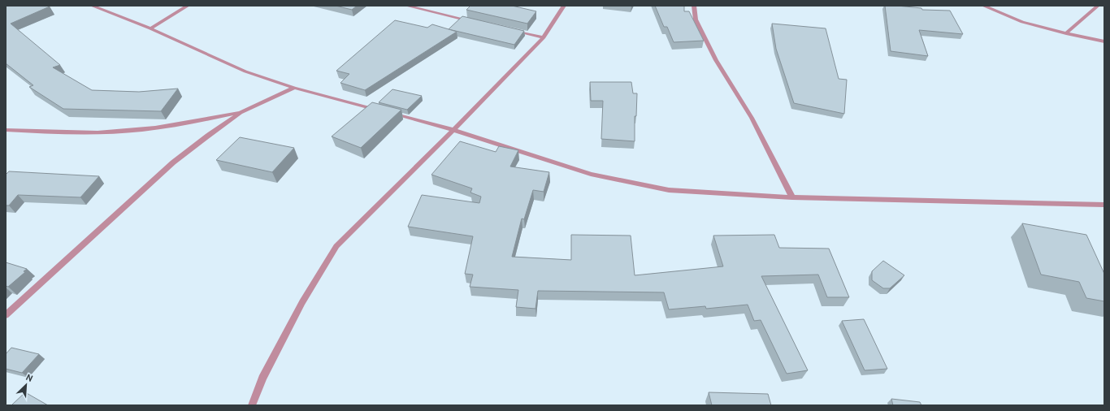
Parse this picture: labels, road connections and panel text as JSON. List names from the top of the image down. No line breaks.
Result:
{"north":"top right"}
